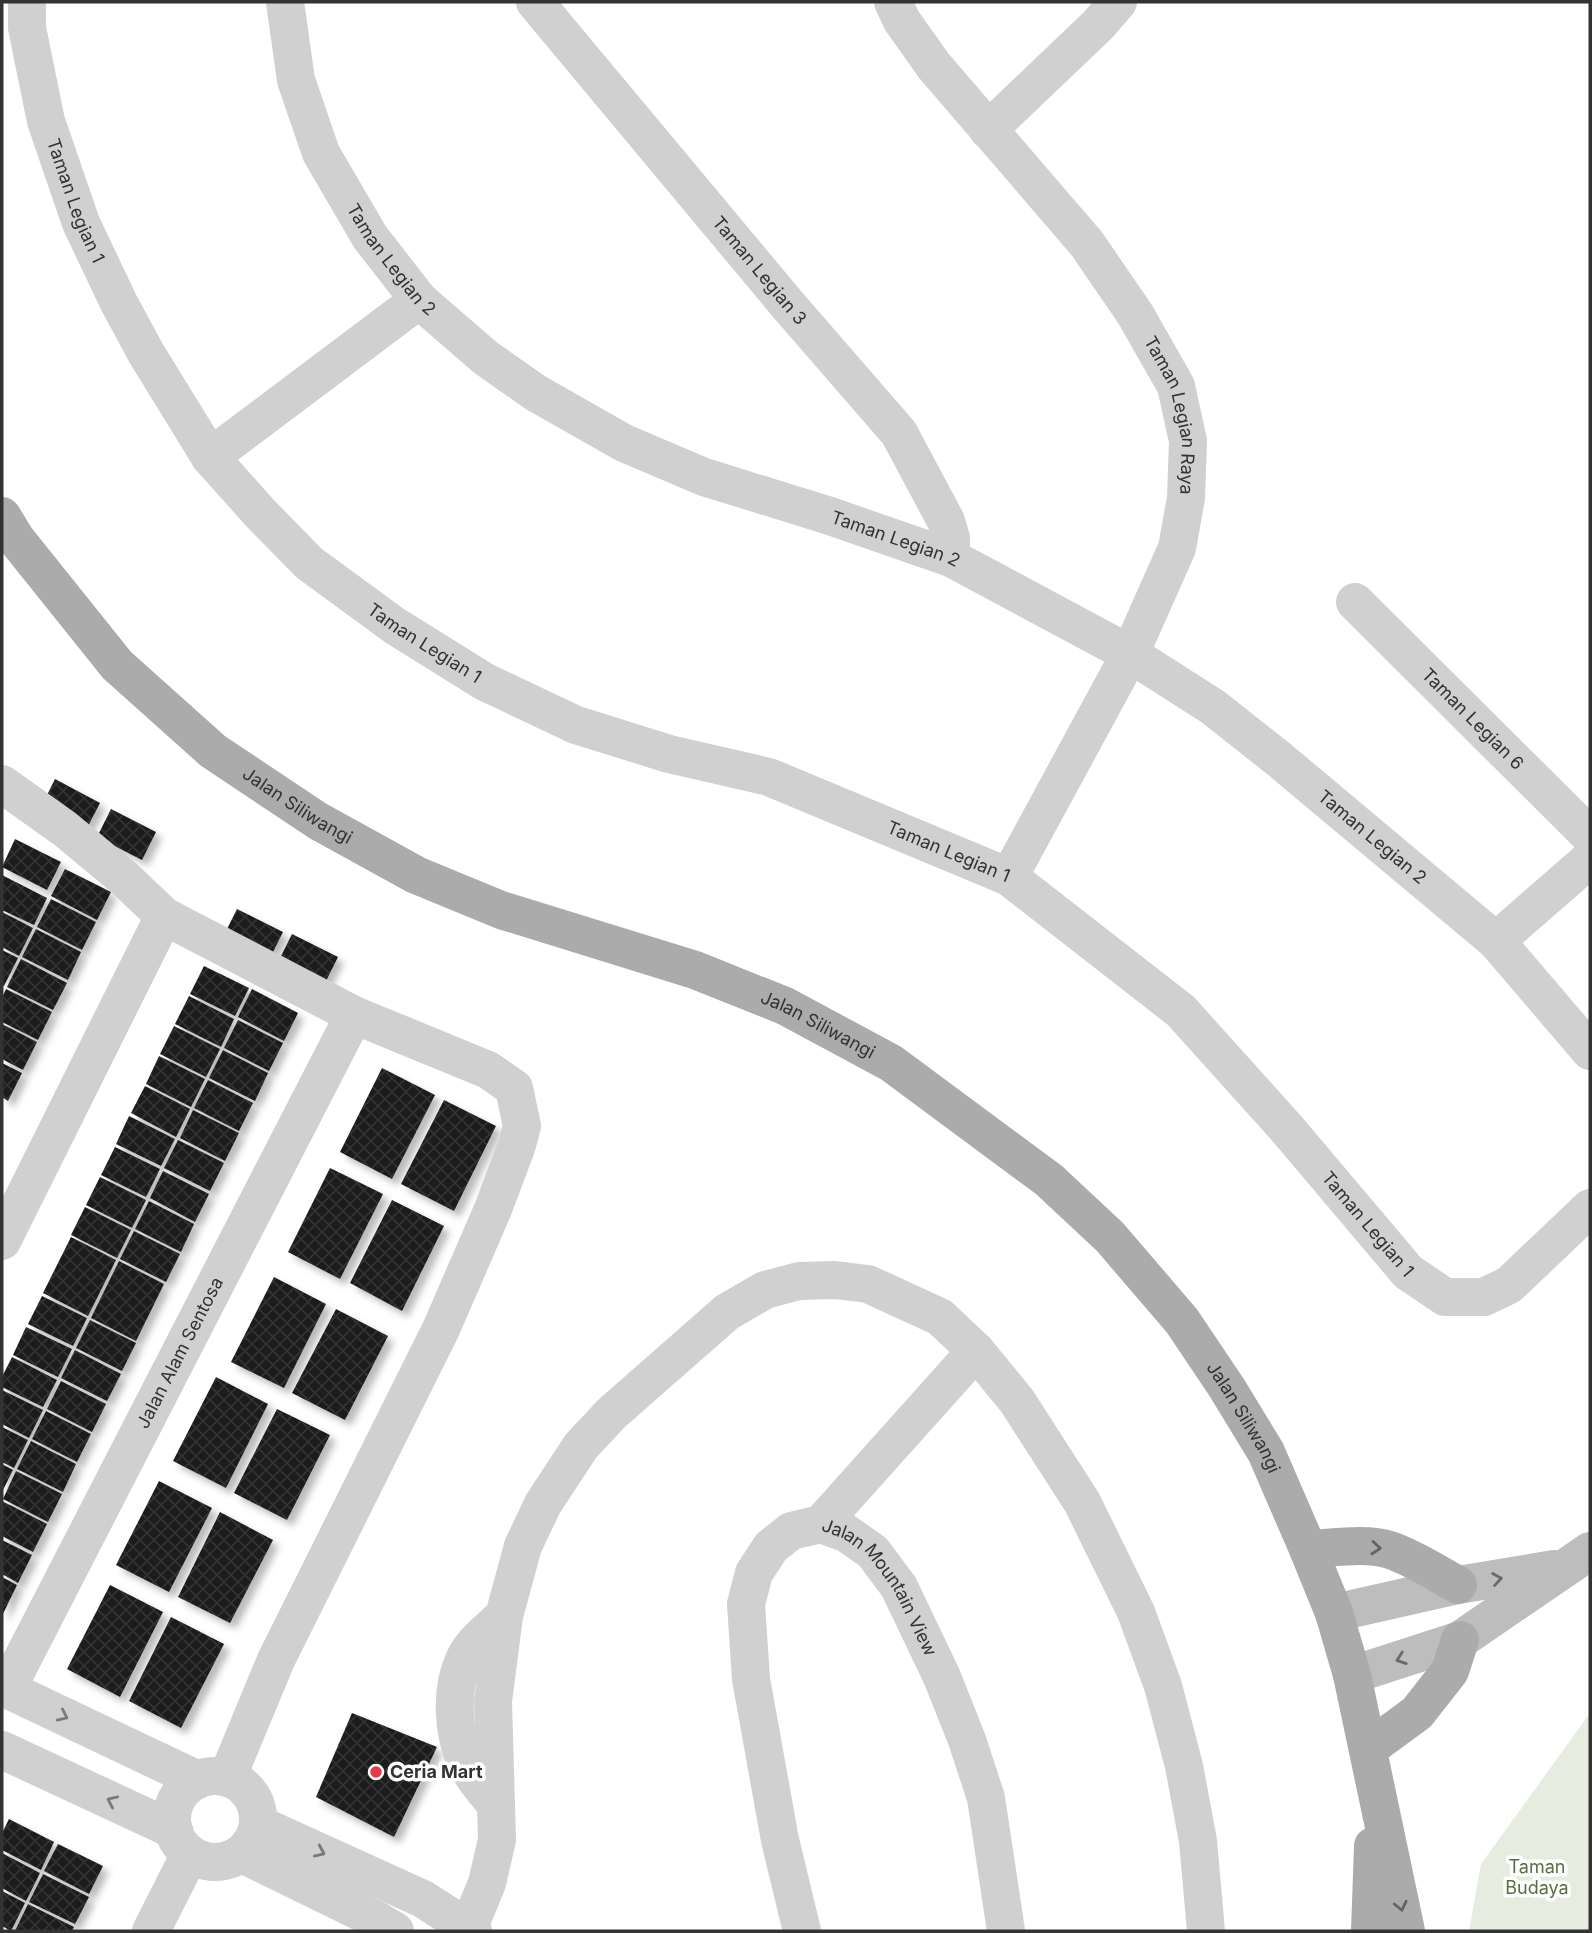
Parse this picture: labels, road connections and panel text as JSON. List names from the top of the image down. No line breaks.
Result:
{"streets":{"main road":["Jalan Siliwangi"],"street":["Taman Legian 1","Taman Legian 2","Taman Legian 3","Taman Legian Raya","Taman Legian 6","Jalan Alam Sentosa","Jalan Mountain View"]},"crossings":[["Taman Legian 1","Taman Legian Raya"],["Taman Legian 2","Taman Legian 3"],["Taman Legian 2","Taman Legian Raya"]],"parks":["Taman Budaya"],"places":["Ceria Mart"]}
